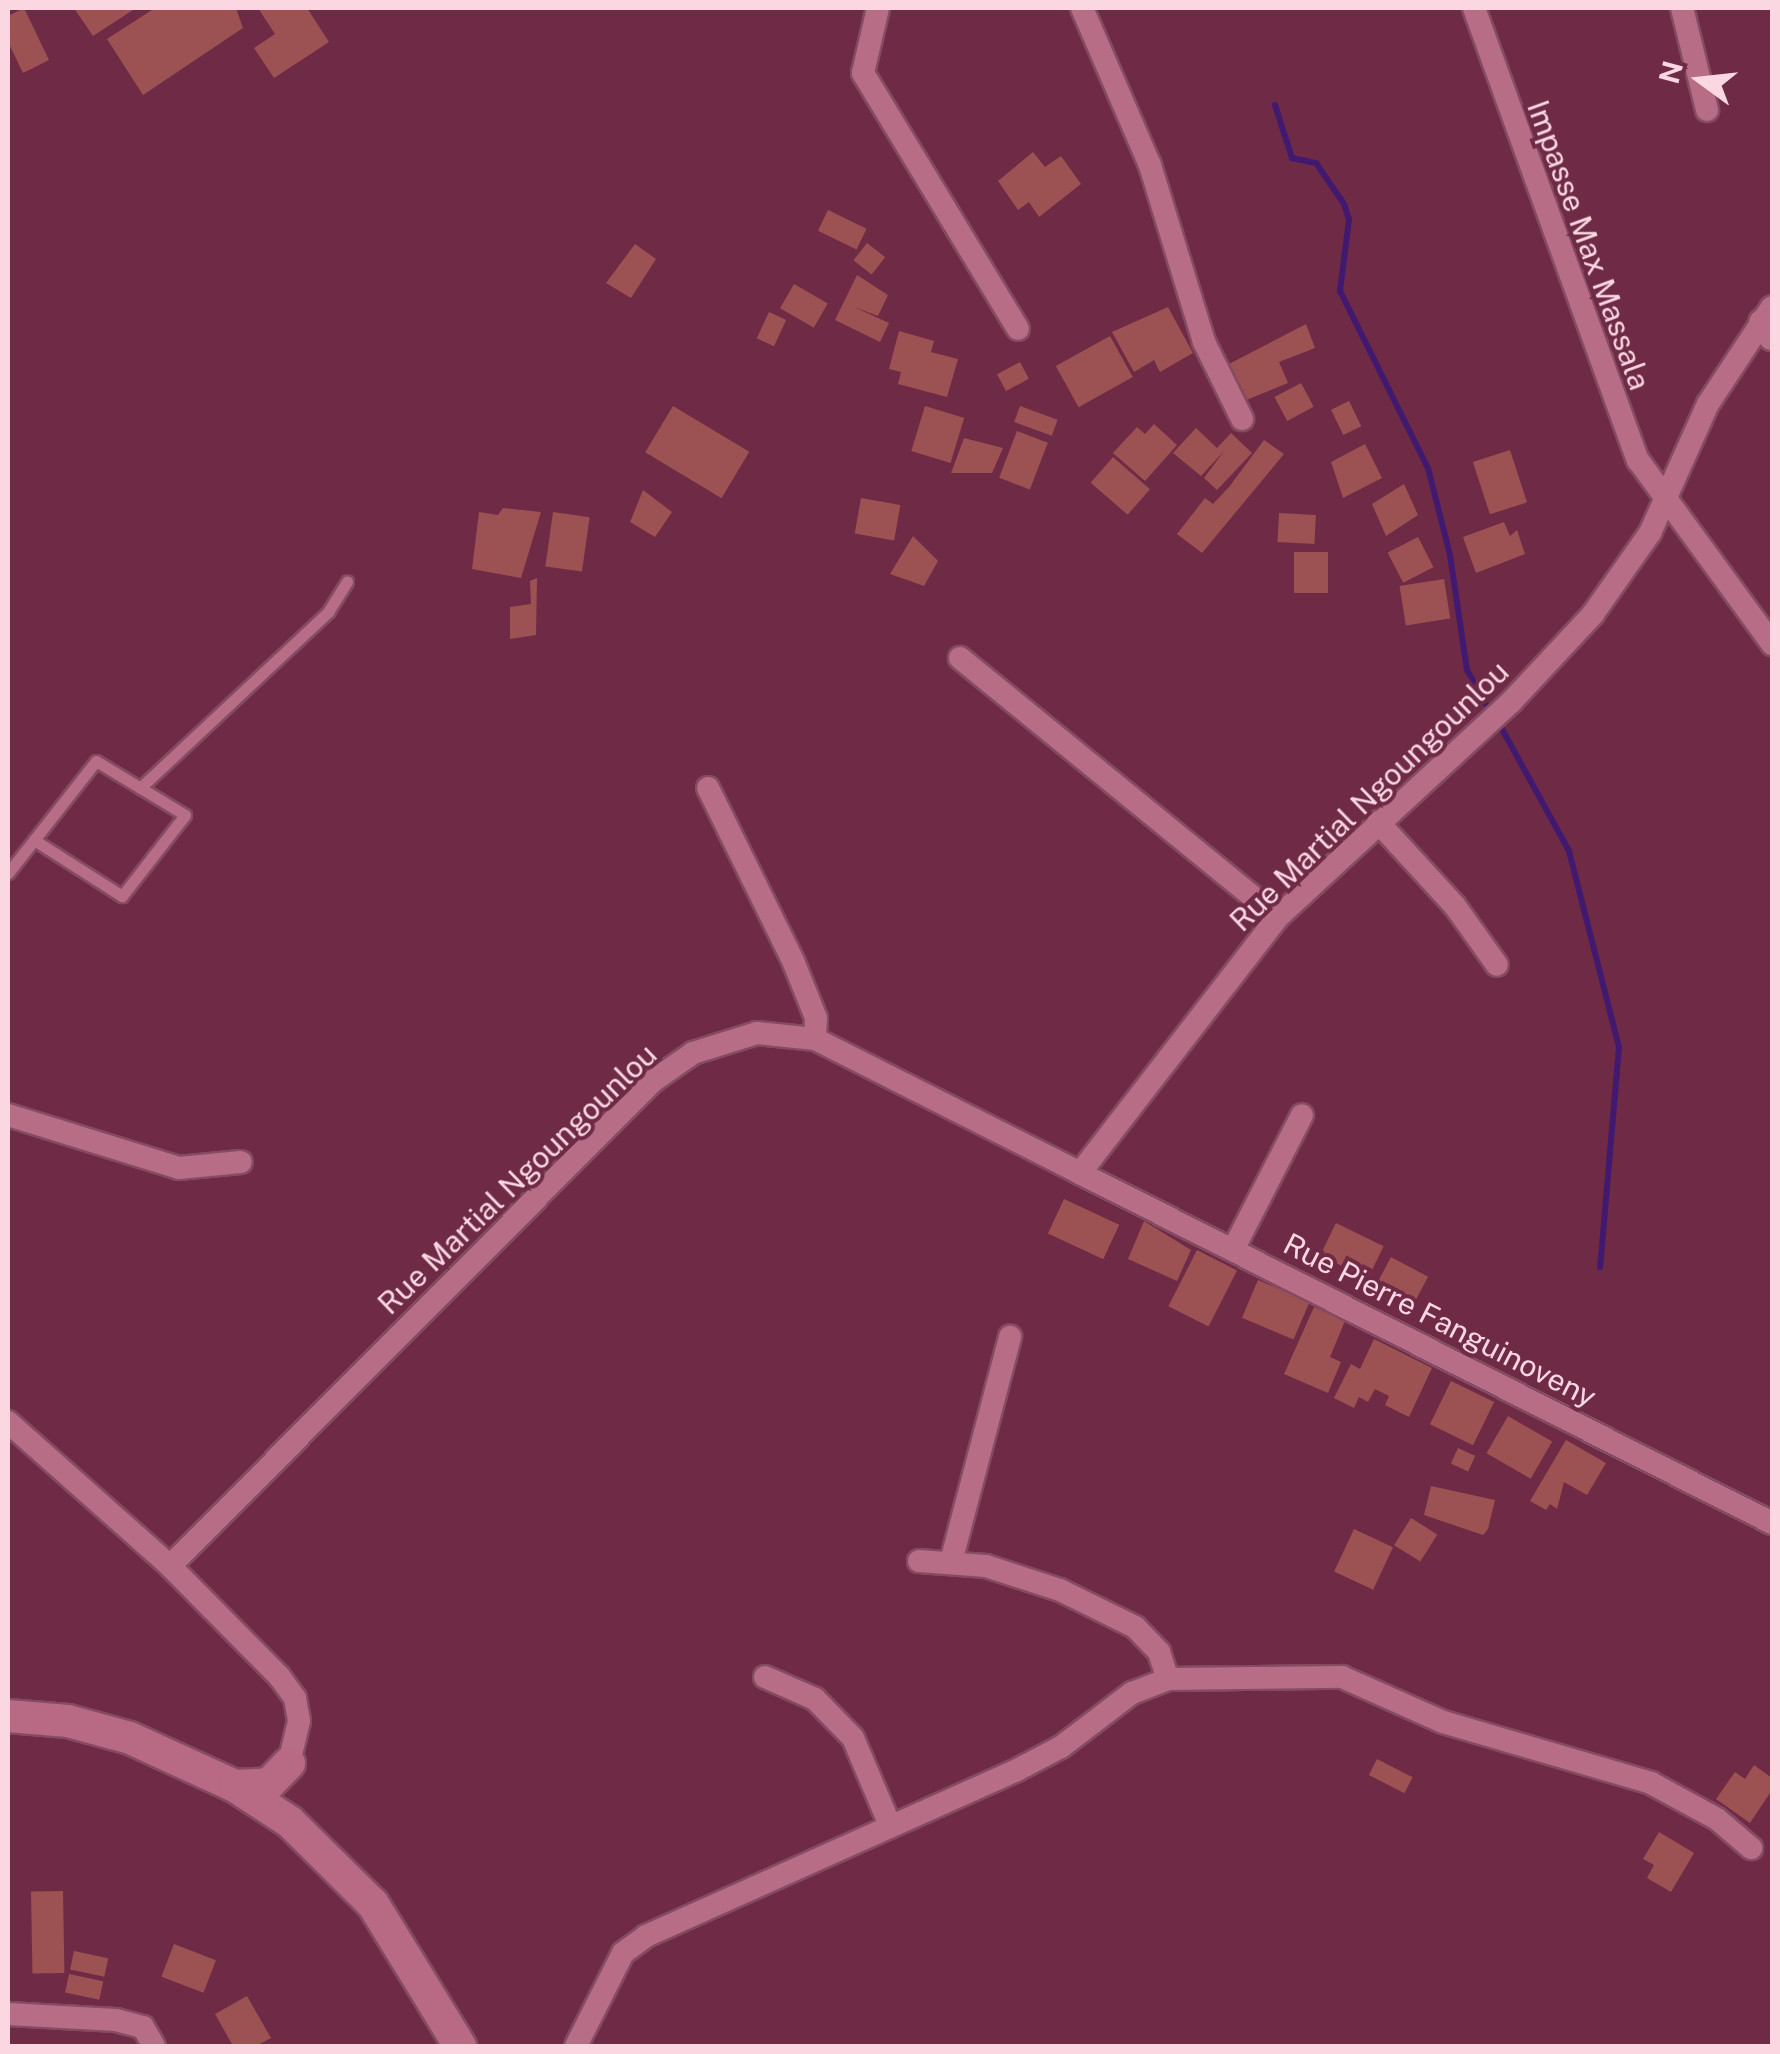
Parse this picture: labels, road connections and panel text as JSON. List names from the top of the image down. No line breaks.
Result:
{"streets":{"street":["Impasse Max Massala","Rue Martial Ngoungounlou","Rue Pierre Fanguinoveny"]},"crossings":[["Impasse Max Massala","Rue Martial Ngoungounlou"],["Rue Martial Ngoungounlou","Rue Pierre Fanguinoveny"]],"north":"left"}
